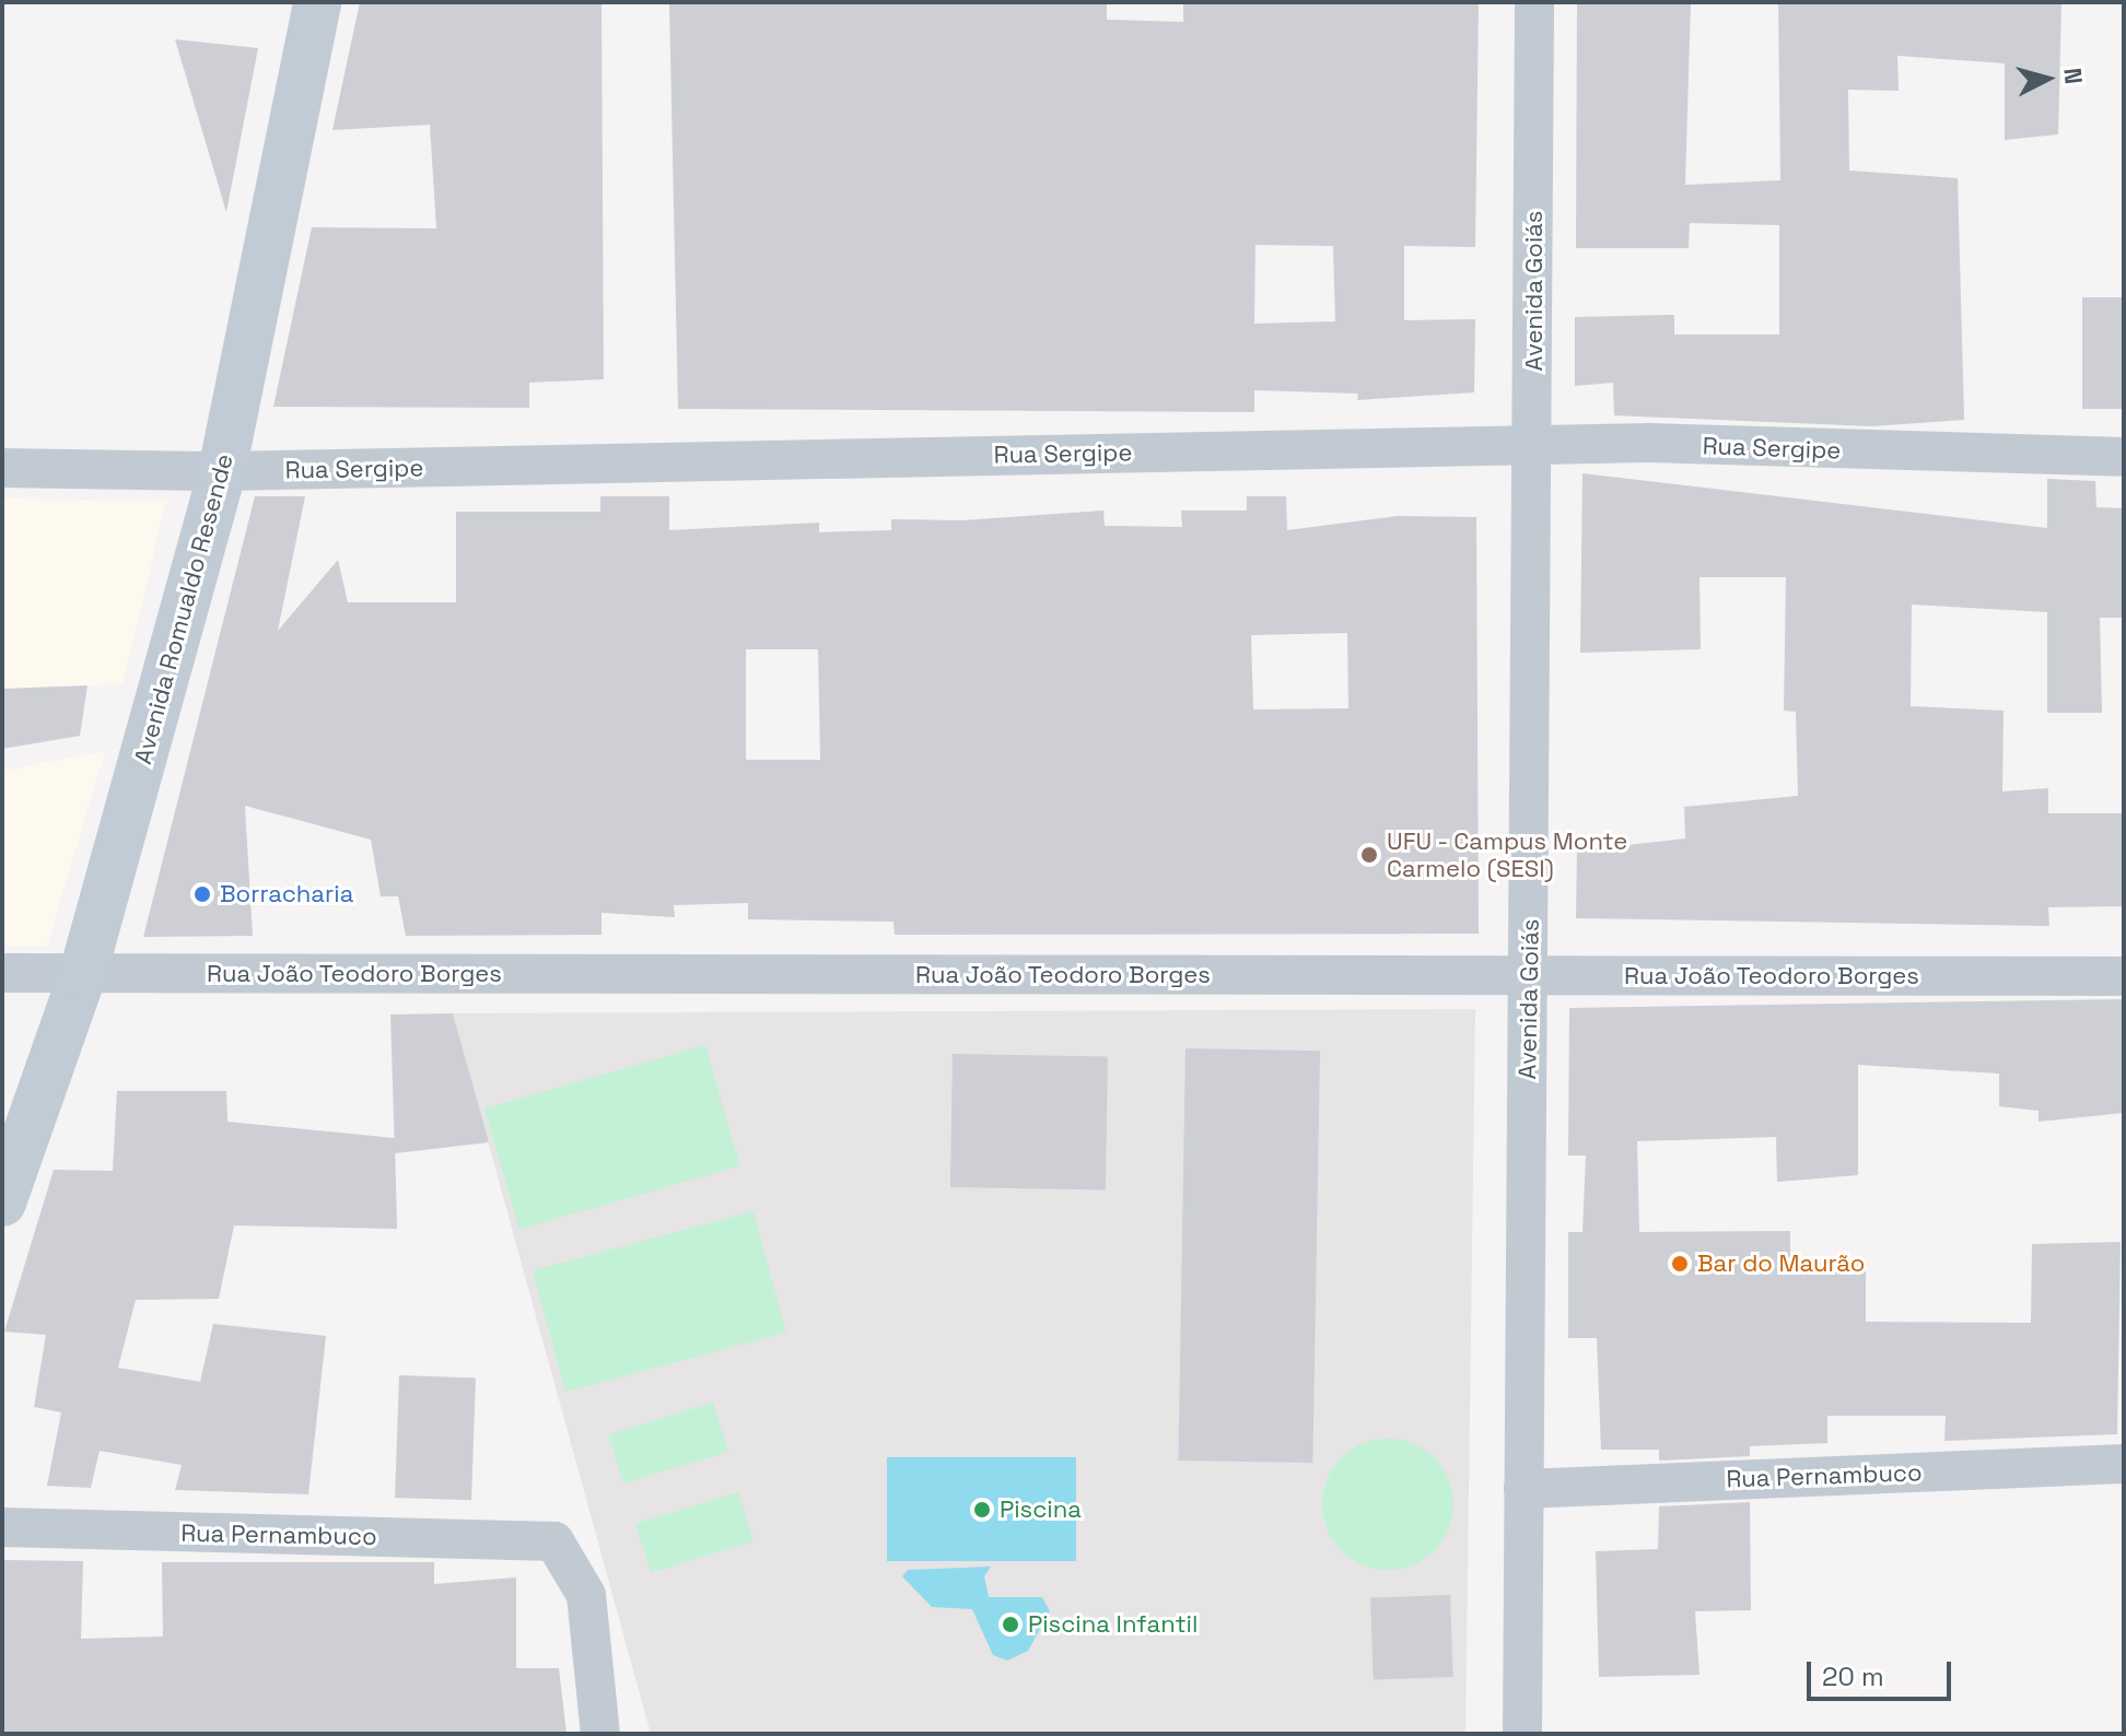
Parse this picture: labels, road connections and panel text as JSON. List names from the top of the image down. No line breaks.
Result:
{"streets":{"street":["Avenida Goiás","Rua Sergipe","Avenida Romualdo Resende","Rua João Teodoro Borges","Rua Pernambuco"]},"crossings":[["Avenida Goiás","Rua Sergipe"],["Avenida Goiás","Rua João Teodoro Borges"],["Avenida Goiás","Rua Pernambuco"],["Rua Sergipe","Avenida Romualdo Resende"],["Avenida Romualdo Resende","Rua João Teodoro Borges"]],"places":["UFU - Campus Monte Carmelo (SESI)","Borracharia","Bar do Maurão","Piscina","Piscina Infantil"],"scale_bar":"20 m","north":"right"}
